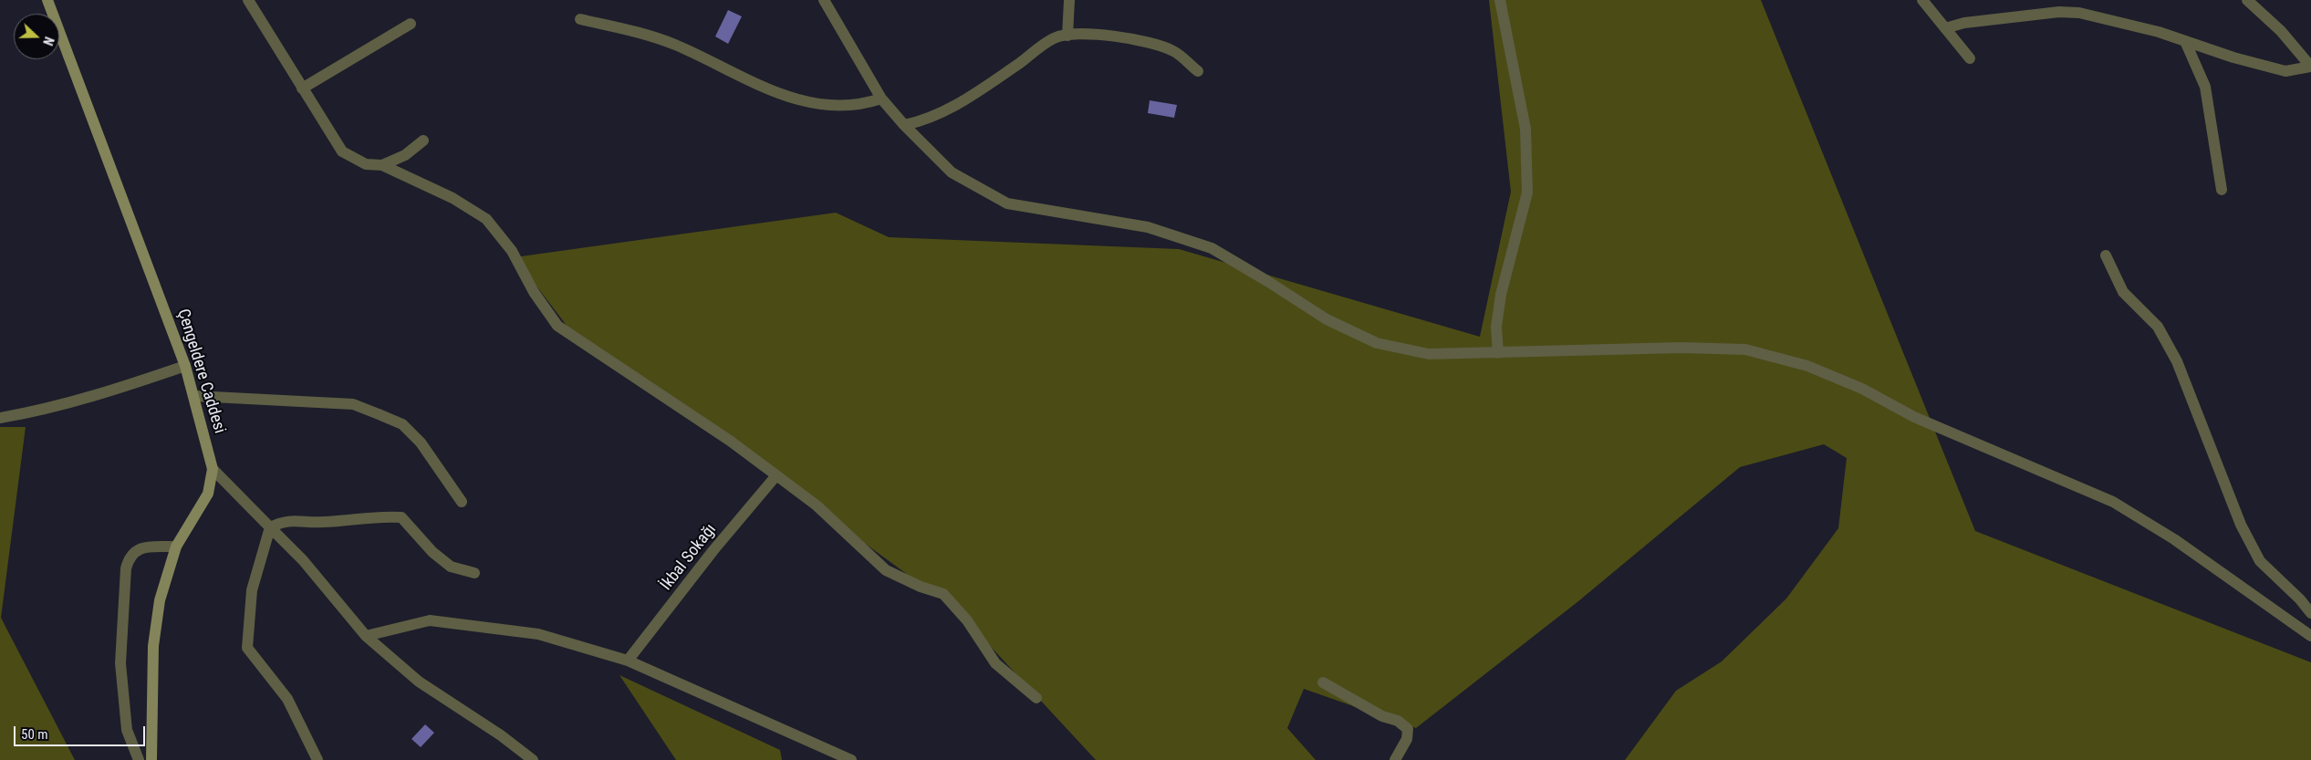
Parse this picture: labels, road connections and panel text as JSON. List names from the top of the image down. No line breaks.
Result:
{"streets":{"main road":["Çengeldere Caddesi"],"street":["İkbal Sokağı"]},"scale_bar":"50 m","north":"right"}
